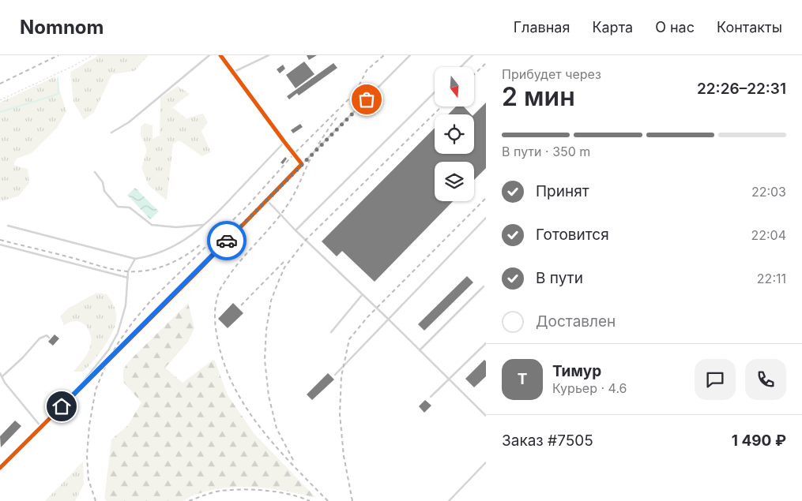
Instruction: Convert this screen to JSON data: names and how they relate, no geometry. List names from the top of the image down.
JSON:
{
  "north": "bottom",
  "page": {
    "header": "Nomnom",
    "nav": [
      "Главная",
      "Карта",
      "О нас",
      "Контакты"
    ],
    "heading": ["2 мин", "Прибудет через", "22:26–22:31"],
    "panel": [
      "Тимур",
      "Курьер · 4.6",
      "Заказ #7505",
      "1 490 ₽"
    ],
    "bar": "В пути · 350 m",
    "list": [
      ["Принят", "22:03"],
      ["Готовится", "22:04"],
      ["В пути", "22:11"],
      "Доставлен"
    ],
    "round": "Т"
  }
}
